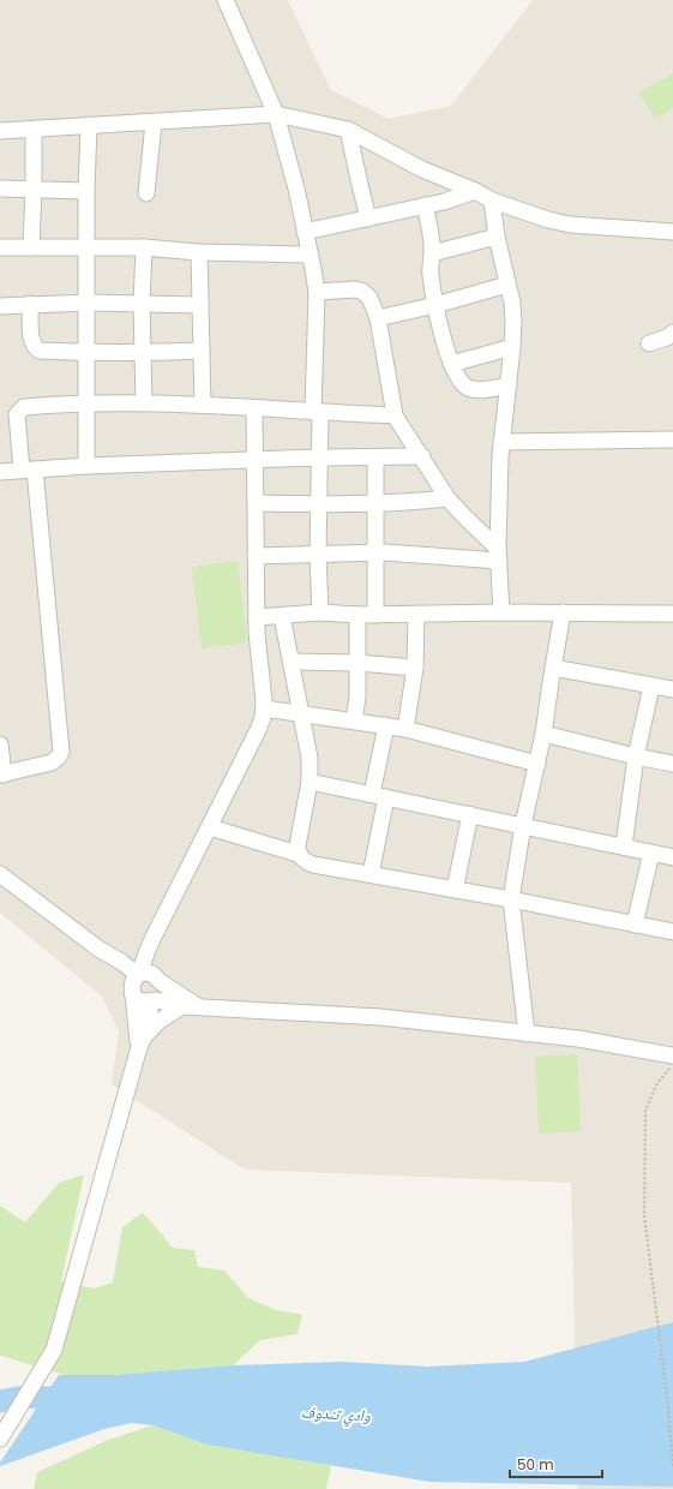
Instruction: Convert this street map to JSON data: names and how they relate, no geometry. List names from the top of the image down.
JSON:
{
  "water": ["وادي تندوف"],
  "scale_bar": "50 m"
}
